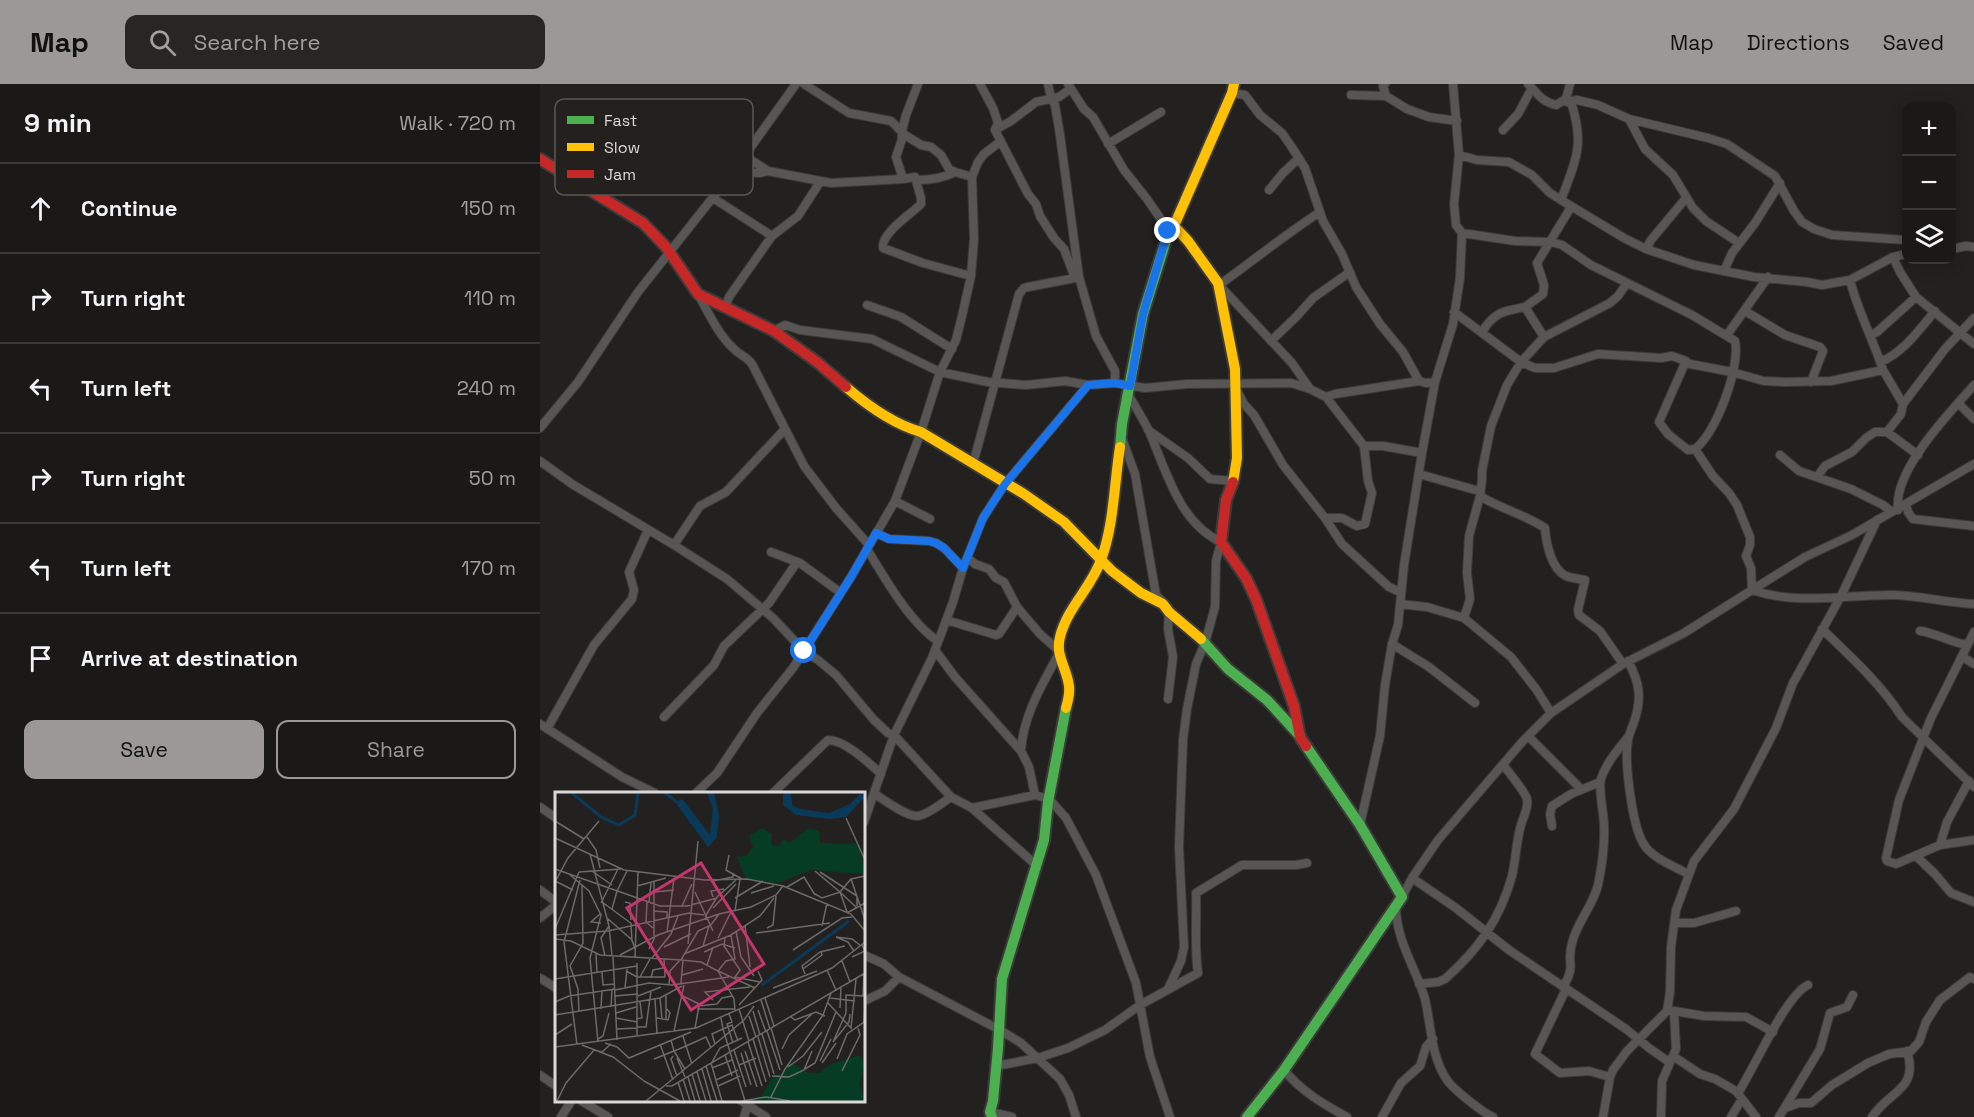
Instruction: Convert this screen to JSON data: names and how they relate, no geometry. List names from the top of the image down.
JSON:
{
  "legend": ["Fast", "Slow", "Jam"],
  "page": {
    "header": "Map",
    "search": "Search here",
    "nav": ["Map", "Directions", "Saved"],
    "heading": ["9 min", "Walk · 720 m"],
    "map_buttons": ["+", "−"],
    "list": [
      ["Continue", "150 m"],
      ["Turn right", "110 m"],
      ["Turn left", "240 m"],
      ["Turn right", "50 m"],
      ["Turn left", "170 m"],
      "Arrive at destination"
    ],
    "buttons": ["Save", "Share"]
  }
}
